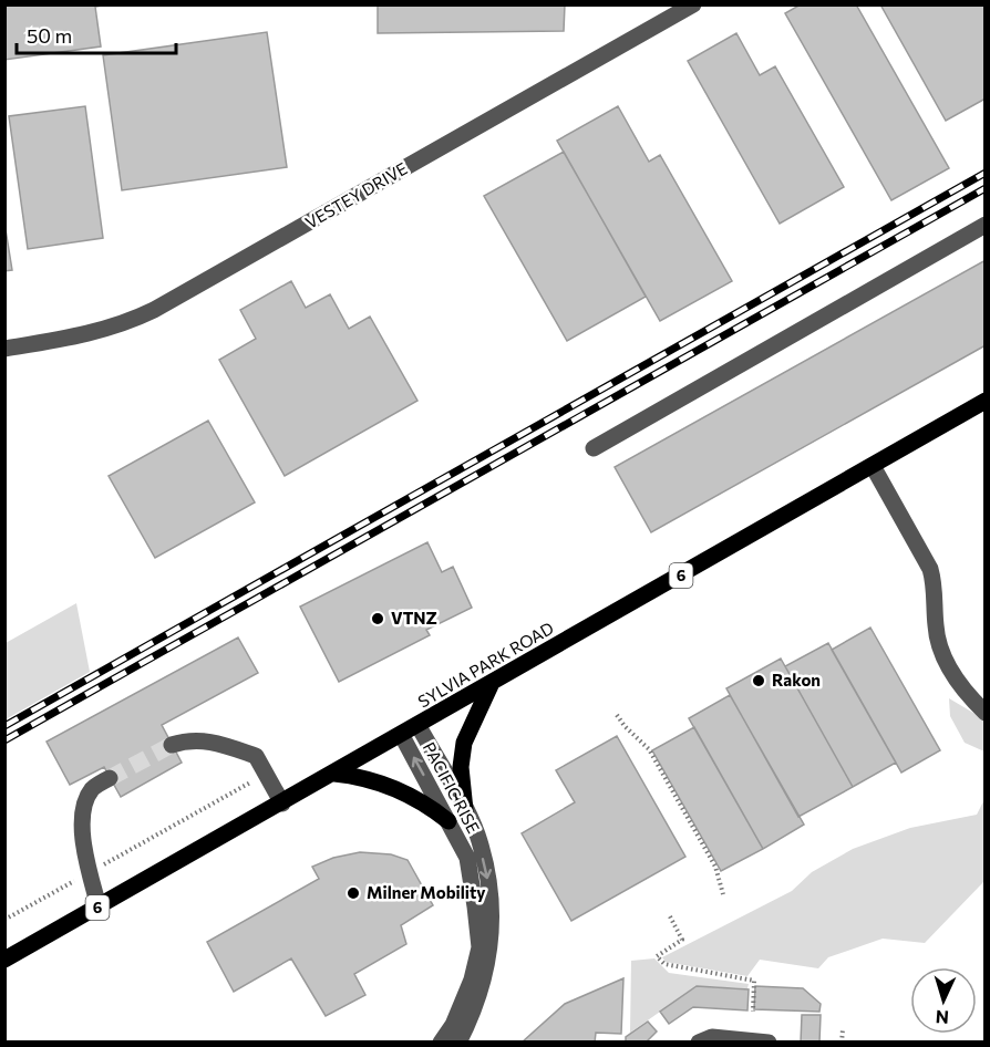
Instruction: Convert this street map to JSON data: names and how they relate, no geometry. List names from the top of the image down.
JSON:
{
  "streets": {
    "main road": ["6", "SYLVIA PARK ROAD"],
    "street": ["VESTEY DRIVE", "PACIFIC RISE"]
  },
  "crossings": [
    ["SYLVIA PARK ROAD", "PACIFIC RISE"]
  ],
  "places": ["VTNZ", "Rakon", "Milner Mobility"],
  "scale_bar": "50 m",
  "north": "bottom"
}
